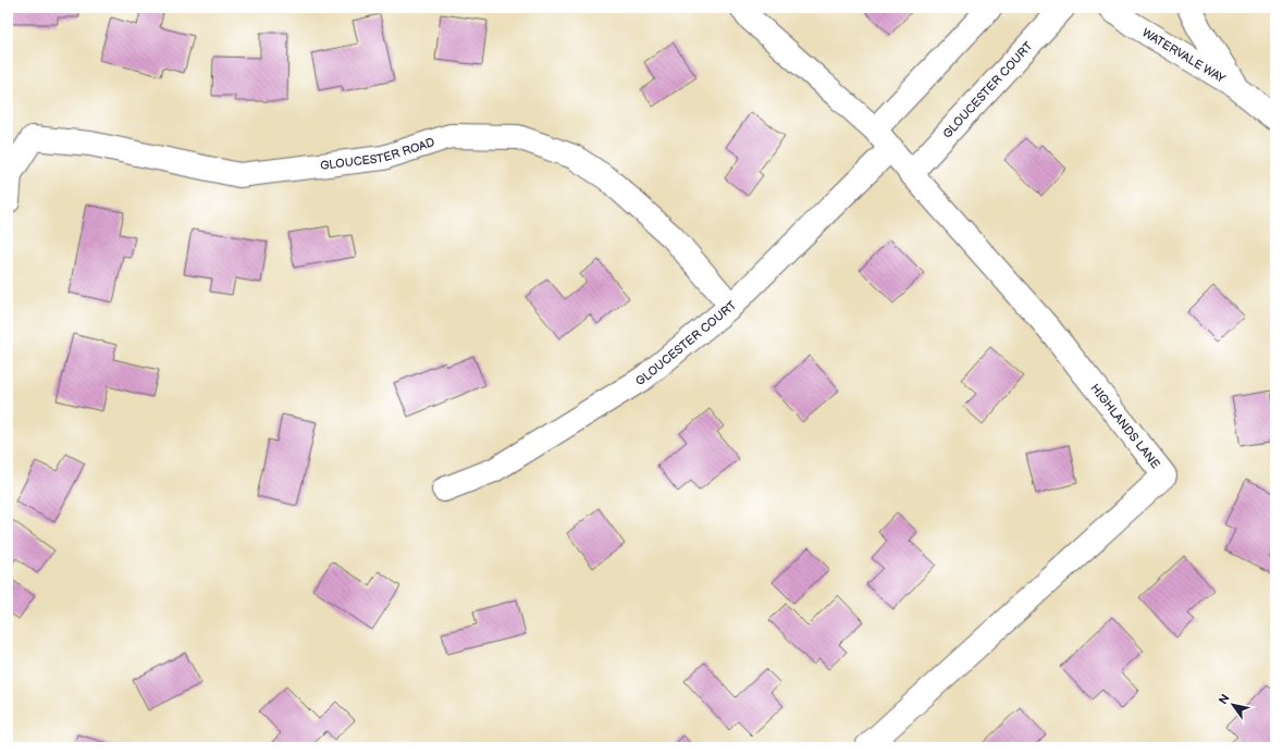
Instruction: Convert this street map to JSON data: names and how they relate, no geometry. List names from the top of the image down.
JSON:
{
  "streets": {
    "street": [
      "WATERVALE WAY",
      "GLOUCESTER COURT",
      "GLOUCESTER ROAD",
      "HIGHLANDS LANE"
    ]
  },
  "crossings": [
    ["GLOUCESTER COURT", "GLOUCESTER ROAD"],
    ["GLOUCESTER COURT", "HIGHLANDS LANE"]
  ],
  "north": "top left"
}
